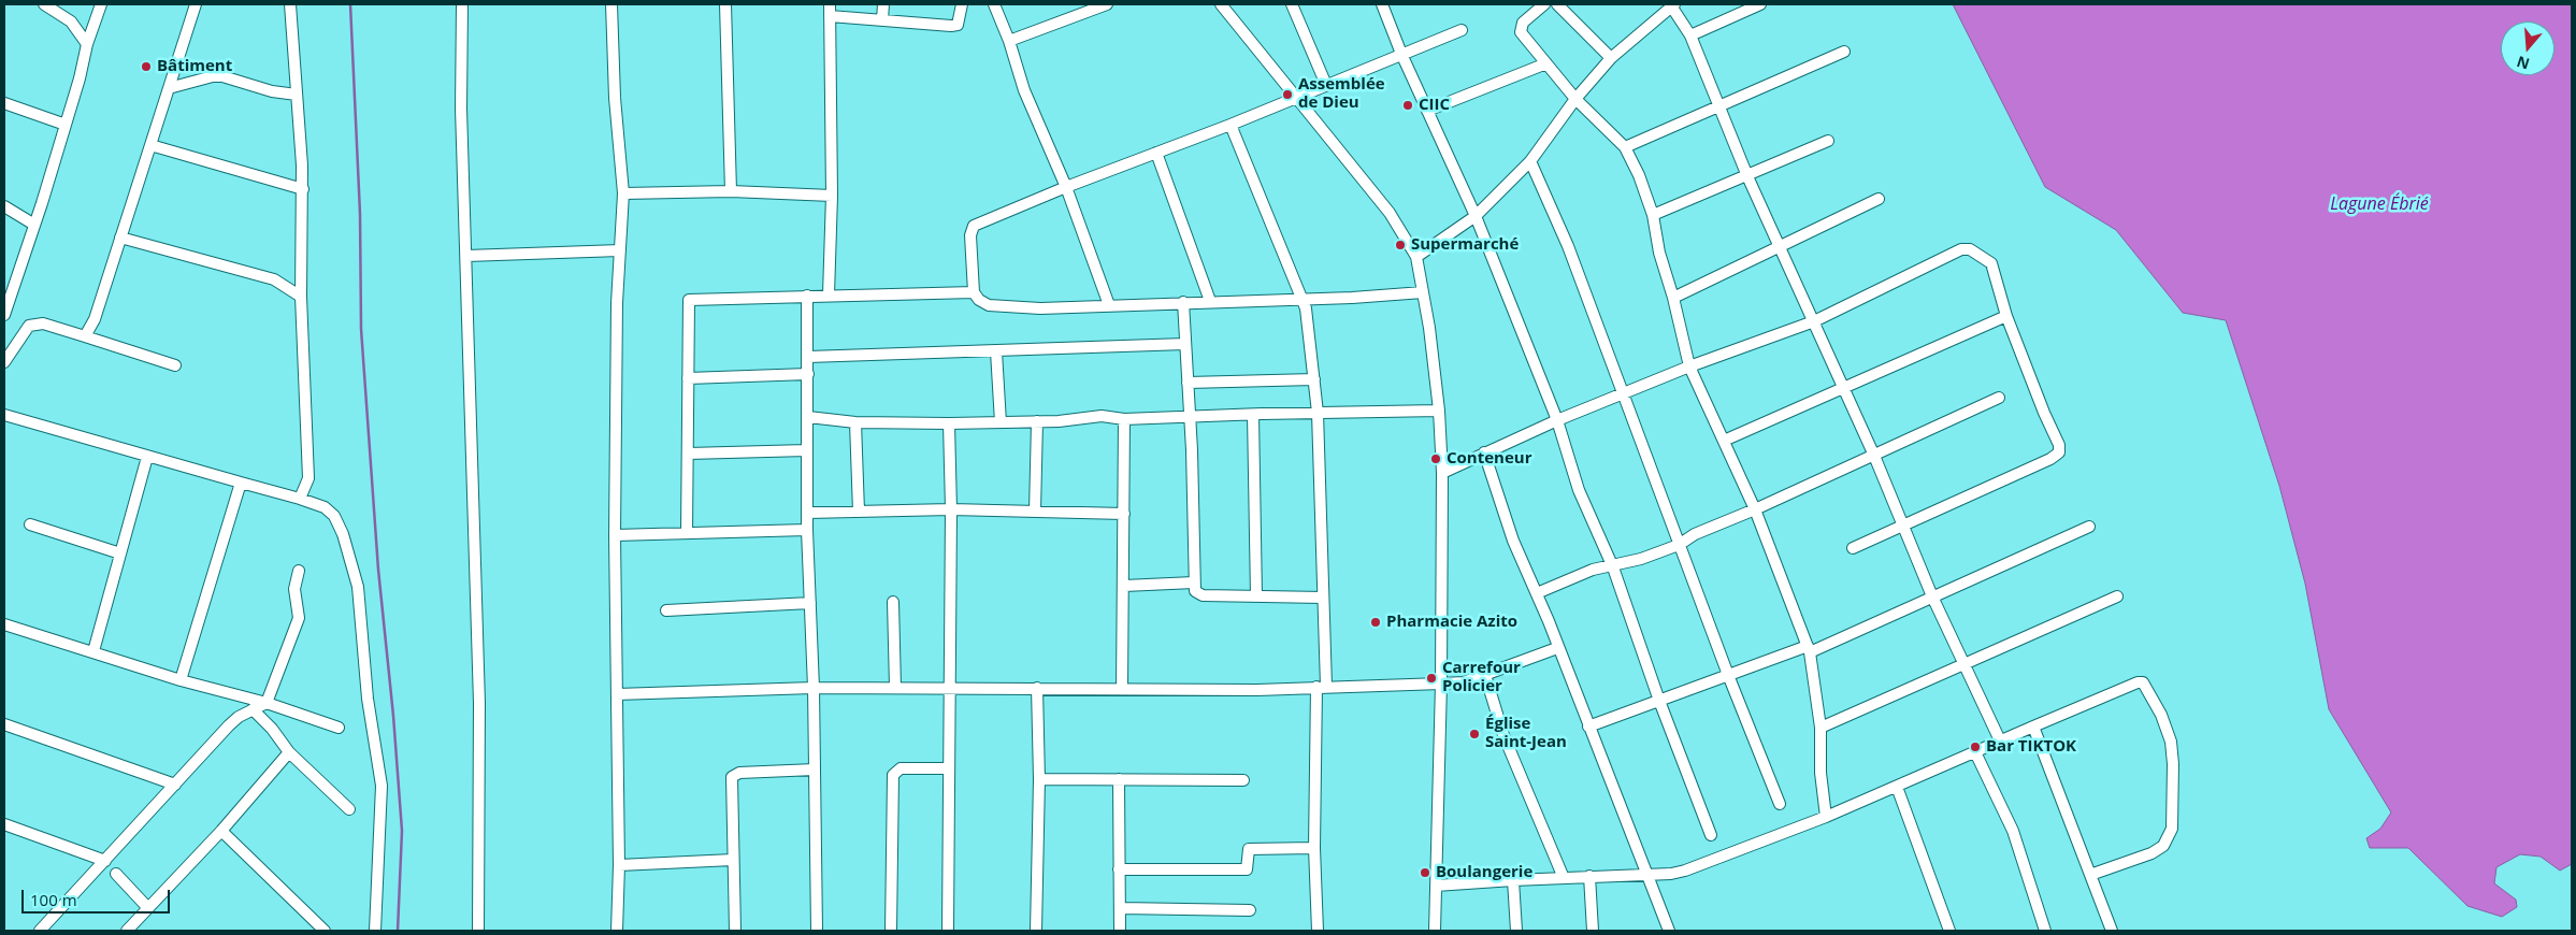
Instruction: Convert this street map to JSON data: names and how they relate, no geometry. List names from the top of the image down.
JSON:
{
  "water": ["Lagune Ébrié"],
  "places": [
    "Bâtiment",
    "Assemblée de Dieu",
    "CIIC",
    "Supermarché",
    "Conteneur",
    "Pharmacie Azito",
    "Carrefour Policier",
    "Église Saint-Jean",
    "Bar TIKTOK",
    "Boulangerie"
  ],
  "scale_bar": "100 m",
  "north": "bottom"
}
